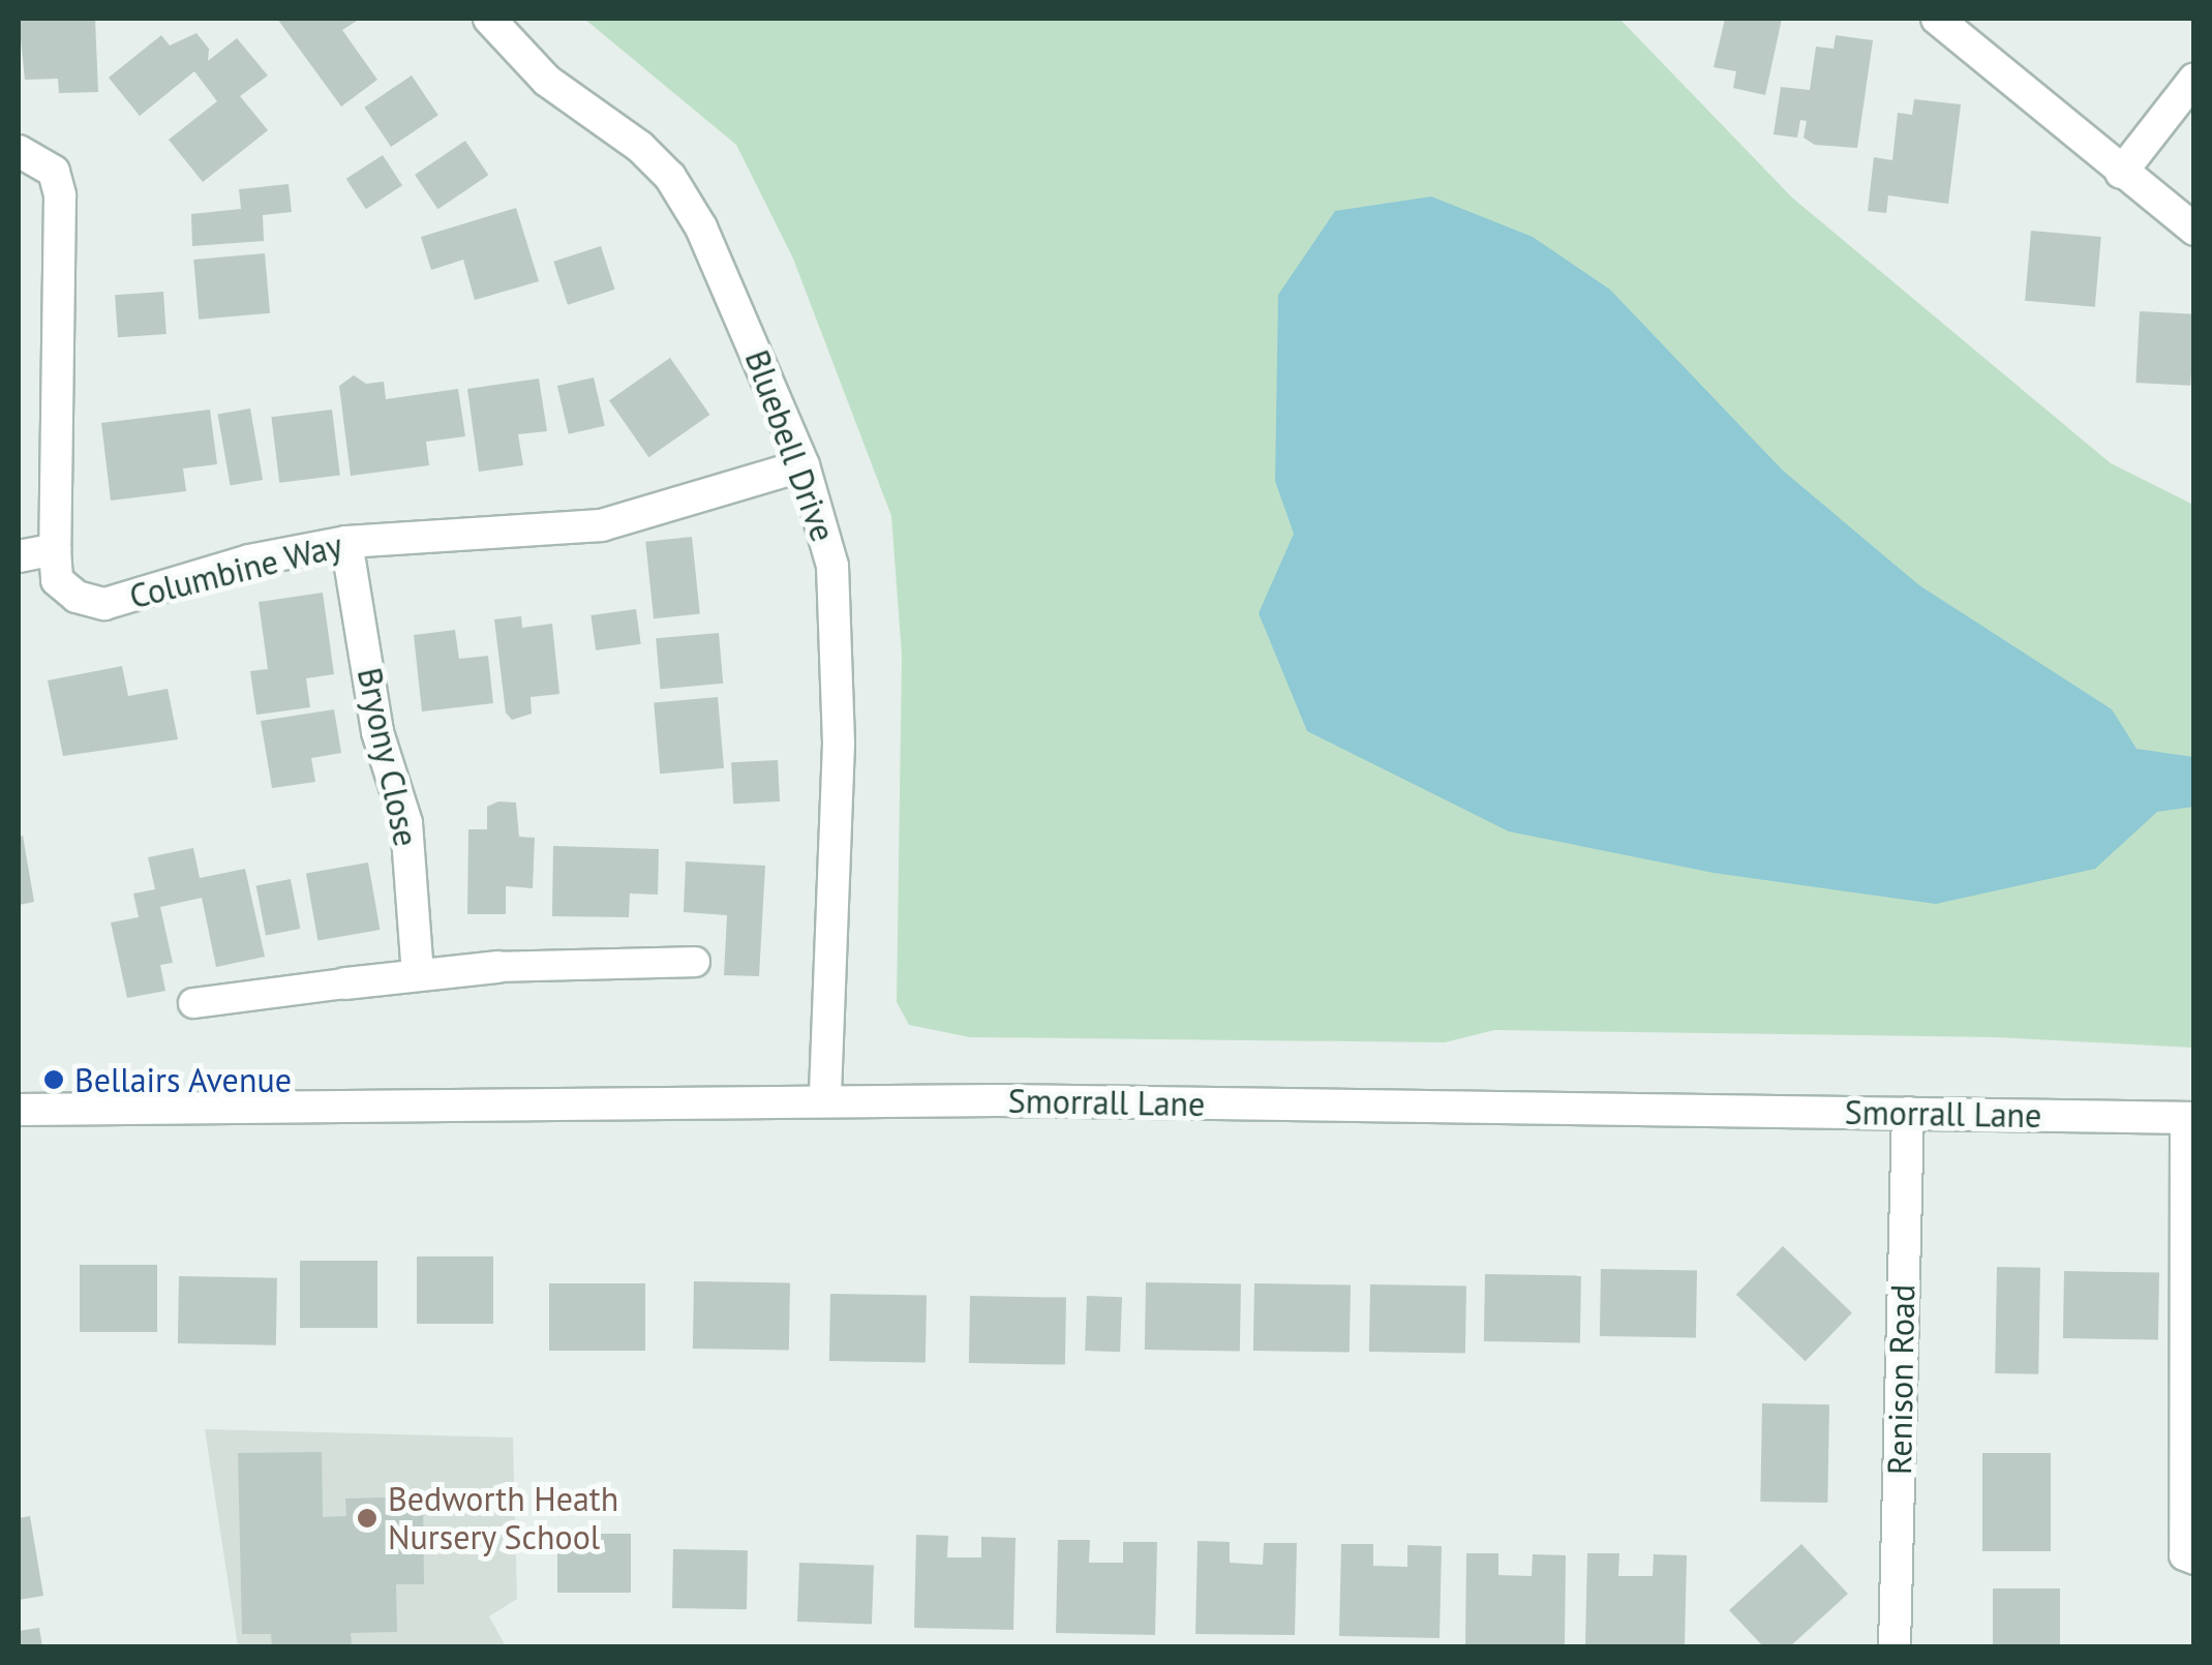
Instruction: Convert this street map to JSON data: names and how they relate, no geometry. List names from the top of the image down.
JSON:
{
  "streets": {
    "street": [
      "Bluebell Drive",
      "Columbine Way",
      "Bryony Close",
      "Smorrall Lane",
      "Renison Road"
    ]
  },
  "crossings": [
    ["Bluebell Drive", "Columbine Way"],
    ["Bluebell Drive", "Smorrall Lane"],
    ["Columbine Way", "Bryony Close"],
    ["Smorrall Lane", "Renison Road"]
  ],
  "places": ["Bellairs Avenue", "Bedworth Heath Nursery School"]
}
